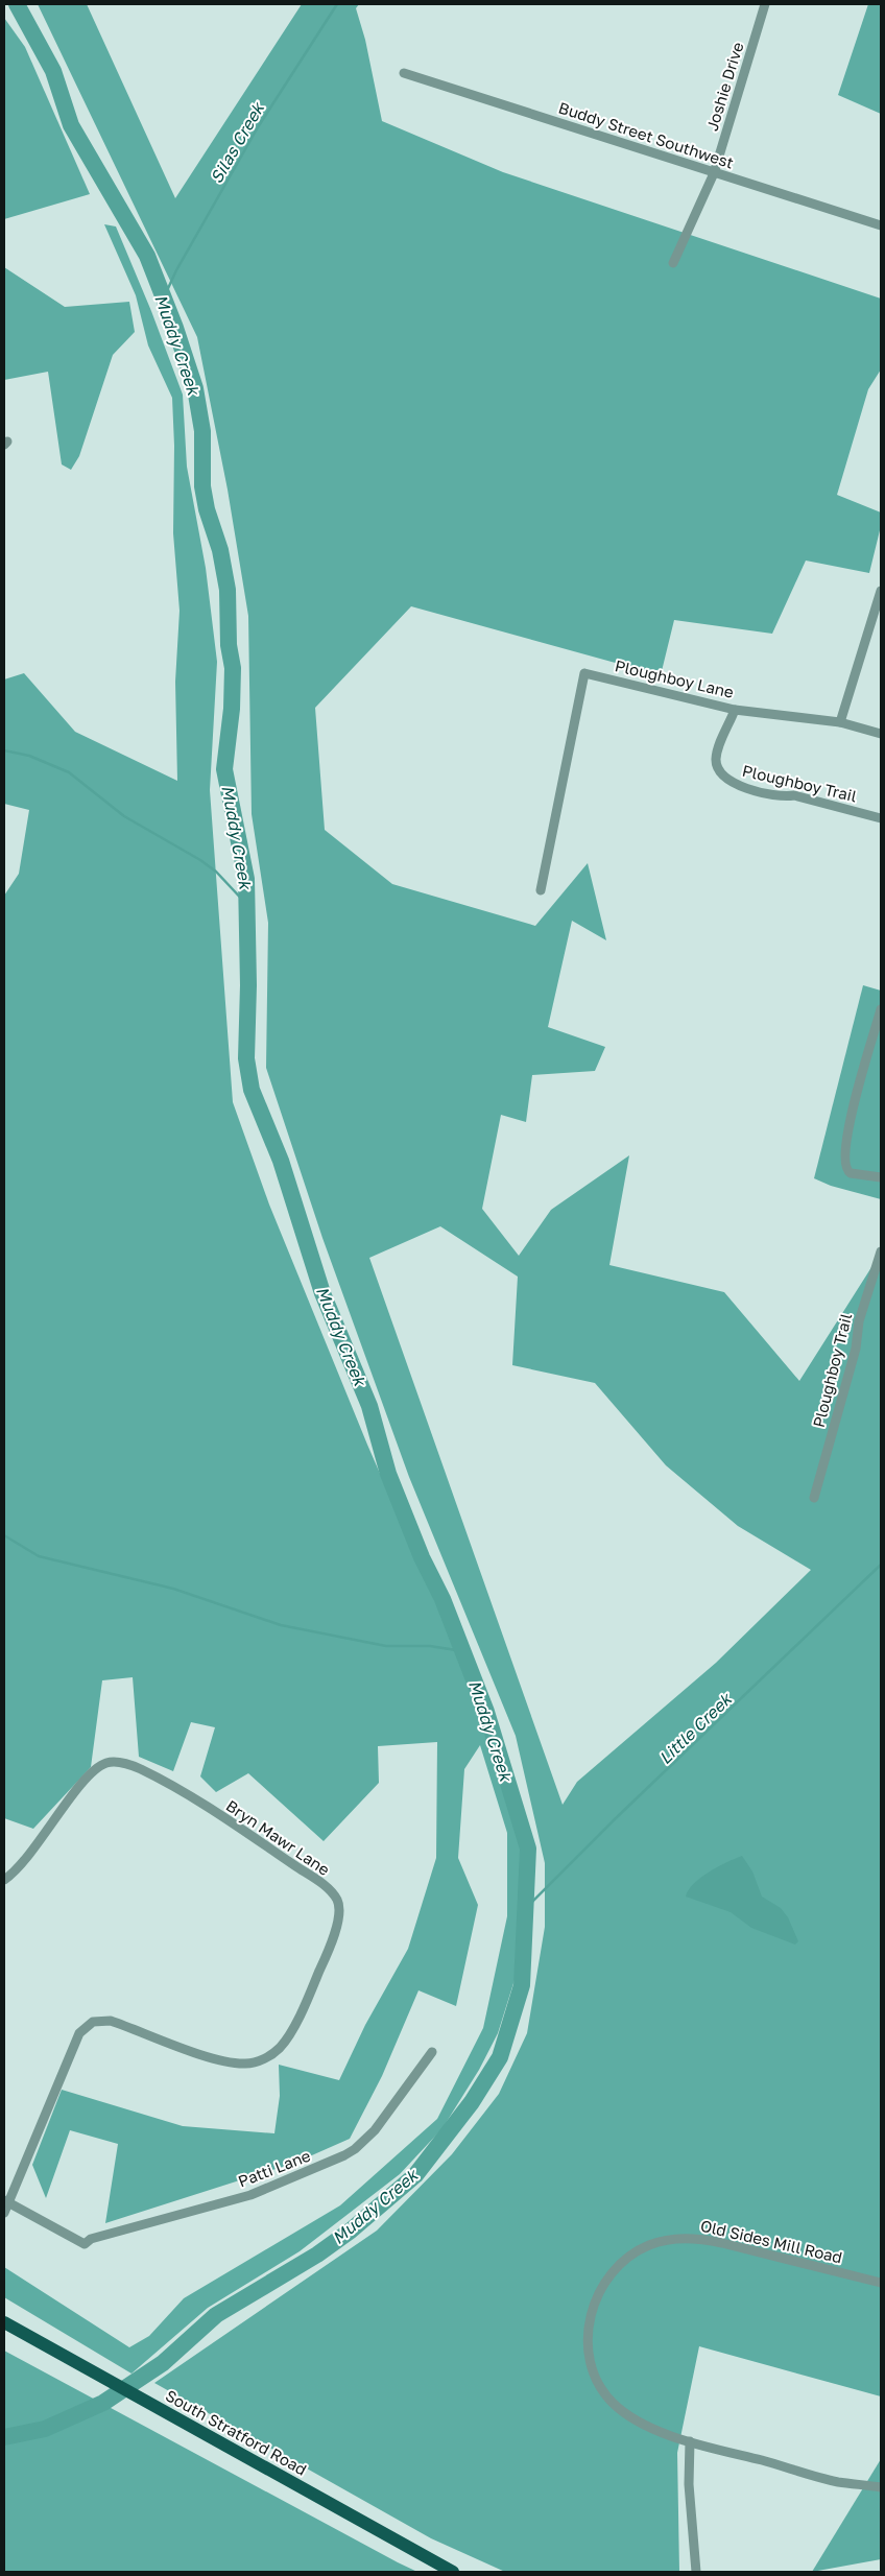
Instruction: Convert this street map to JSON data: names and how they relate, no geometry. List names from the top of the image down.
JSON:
{
  "streets": {
    "main road": ["South Stratford Road"],
    "street": [
      "Joshie Drive",
      "Buddy Street Southwest",
      "Ploughboy Lane",
      "Ploughboy Trail",
      "Bryn Mawr Lane",
      "Patti Lane",
      "Old Sides Mill Road"
    ]
  },
  "crossings": [
    ["Joshie Drive", "Buddy Street Southwest"],
    ["Ploughboy Lane", "Ploughboy Trail"],
    ["Bryn Mawr Lane", "Patti Lane"]
  ],
  "water": ["Silas Creek", "Muddy Creek", "Little Creek"]
}
